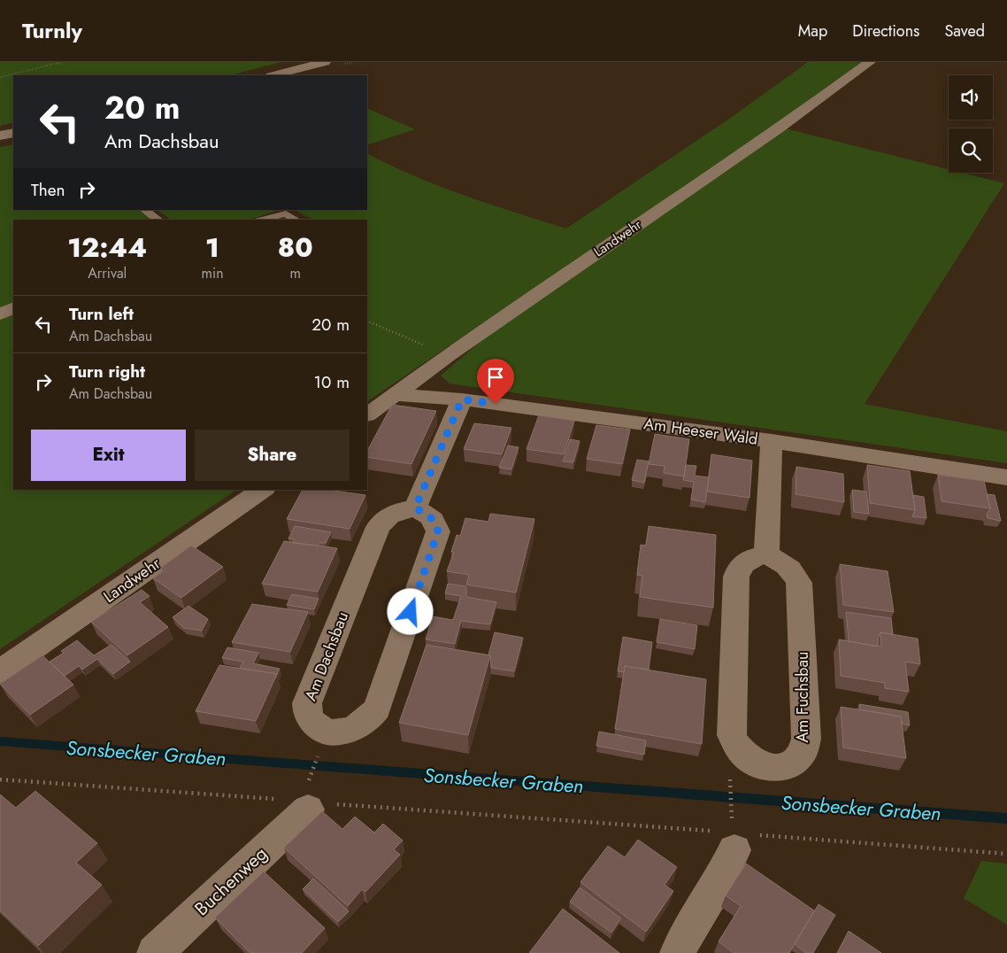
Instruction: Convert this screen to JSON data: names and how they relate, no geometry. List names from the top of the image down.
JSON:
{
  "streets": {
    "street": [
      "Landwehr",
      "Am Heeser Wald",
      "Am Dachsbau",
      "Am Fuchsbau",
      "Buchenweg"
    ]
  },
  "crossings": [
    ["Landwehr", "Am Heeser Wald"]
  ],
  "water": ["Sonsbecker Graben"],
  "page": {
    "header": "Turnly",
    "nav": ["Map", "Directions", "Saved"],
    "turn": ["20 m", "Am Dachsbau"],
    "then": "Then",
    "eta": [
      "12:44",
      "Arrival",
      "1",
      "min",
      "80",
      "m"
    ],
    "list": [
      {
        "name": "Turn left",
        "note": "Am Dachsbau",
        "value": "20 m"
      },
      {
        "name": "Turn right",
        "note": "Am Dachsbau",
        "value": "10 m"
      }
    ],
    "buttons": ["Exit", "Share"]
  }
}
